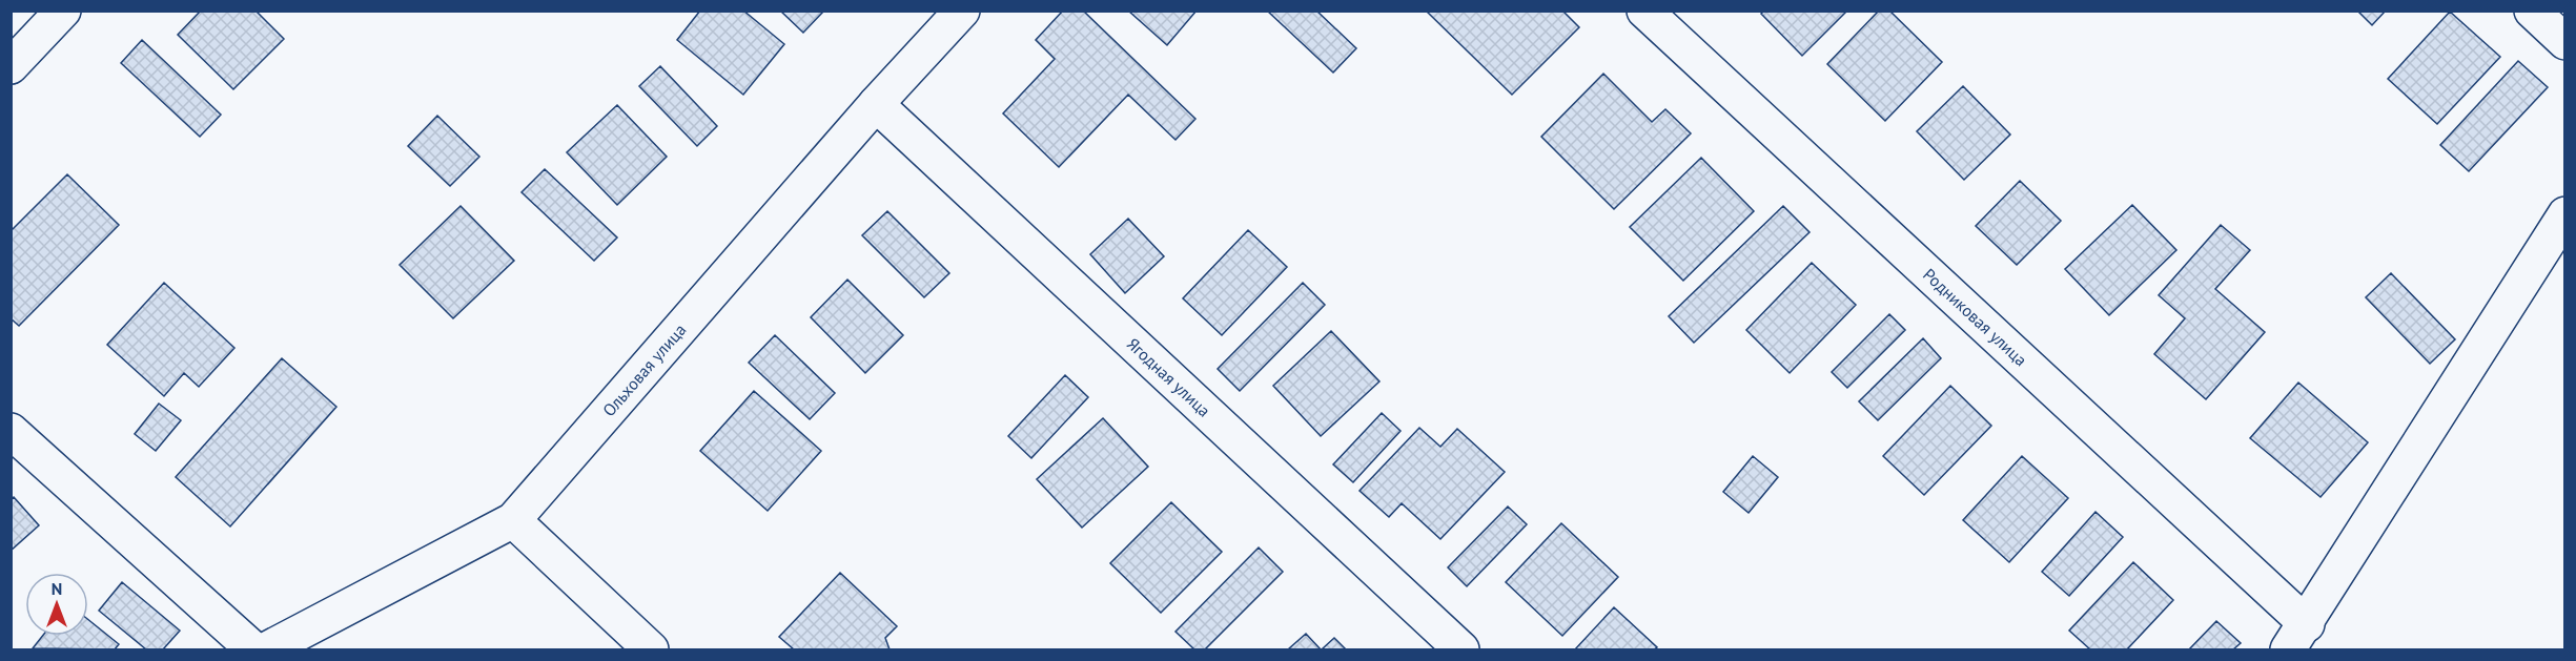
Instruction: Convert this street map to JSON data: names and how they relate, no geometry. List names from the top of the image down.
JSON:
{
  "streets": {
    "street": ["Родниковая улица", "Ольховая улица", "Ягодная улица"]
  },
  "crossings": [
    ["Ольховая улица", "Ягодная улица"]
  ],
  "north": "top"
}
